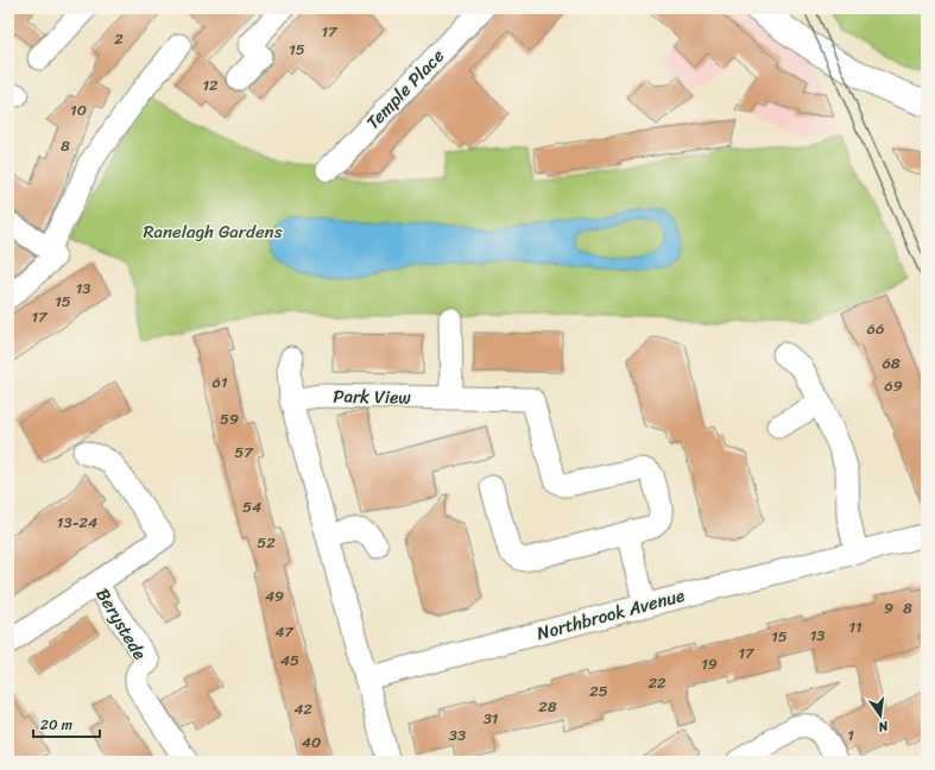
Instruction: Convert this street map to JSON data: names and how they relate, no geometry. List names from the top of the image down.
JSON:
{
  "streets": {
    "street": [
      "Temple Place",
      "Park View",
      "Northbrook Avenue",
      "Berystede"
    ]
  },
  "parks": ["Ranelagh Gardens"],
  "house_numbers": [
    "17",
    "2",
    "15",
    "12",
    "10",
    "8",
    "13",
    "15",
    "17",
    "66",
    "68",
    "61",
    "69",
    "59",
    "57",
    "54",
    "13-24",
    "52",
    "49",
    "9",
    "8",
    "11",
    "47",
    "13",
    "15",
    "17",
    "45",
    "19",
    "22",
    "25",
    "28",
    "42",
    "31",
    "33",
    "1",
    "40"
  ],
  "scale_bar": "20 m",
  "north": "bottom"
}
